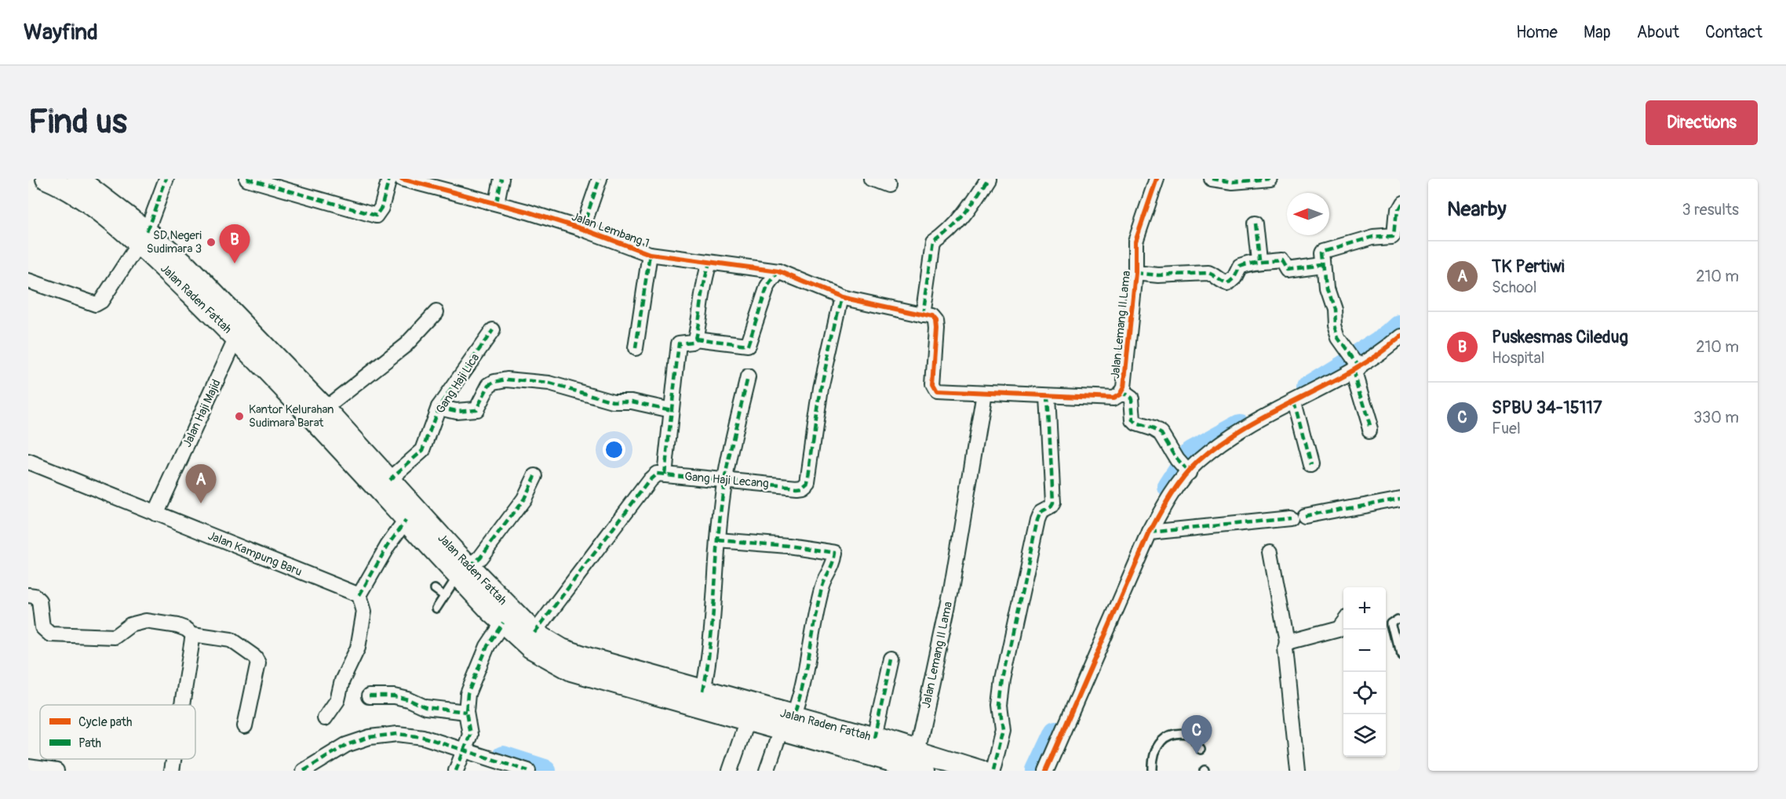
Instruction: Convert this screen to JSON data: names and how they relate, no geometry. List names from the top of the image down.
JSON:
{
  "streets": {
    "main road": ["Jalan Raden Fattah"],
    "street": [
      "Jalan Lembang 1",
      "Jalan Lemang II Lama",
      "Gang Haji Lica",
      "Jalan Haji Majid",
      "Gang Haji Lecang",
      "Jalan Kampung Baru"
    ]
  },
  "crossings": [
    ["Jalan Lembang 1", "Gang Haji Lecang"],
    ["Jalan Raden Fattah", "Jalan Lemang II Lama"],
    ["Jalan Raden Fattah", "Gang Haji Lica"],
    ["Jalan Raden Fattah", "Jalan Haji Majid"],
    ["Jalan Haji Majid", "Jalan Kampung Baru"]
  ],
  "places": ["SD Negeri Sudimara 3", "Kantor Kelurahan Sudimara Barat"],
  "legend": ["Cycle path", "Path"],
  "north": "left",
  "page": {
    "header": "Wayfind",
    "nav": [
      "Home",
      "Map",
      "About",
      "Contact"
    ],
    "buttons": "Directions",
    "title": "Find us",
    "heading": ["Nearby", "3 results"],
    "pins": ["B", "A", "C"],
    "list": [
      {
        "mark": "A",
        "name": "TK Pertiwi",
        "note": "School",
        "value": "210 m"
      },
      {
        "mark": "B",
        "name": "Puskesmas Ciledug",
        "note": "Hospital",
        "value": "210 m"
      },
      {
        "mark": "C",
        "name": "SPBU 34-15117",
        "note": "Fuel",
        "value": "330 m"
      }
    ],
    "map_buttons": ["+", "−"]
  }
}
